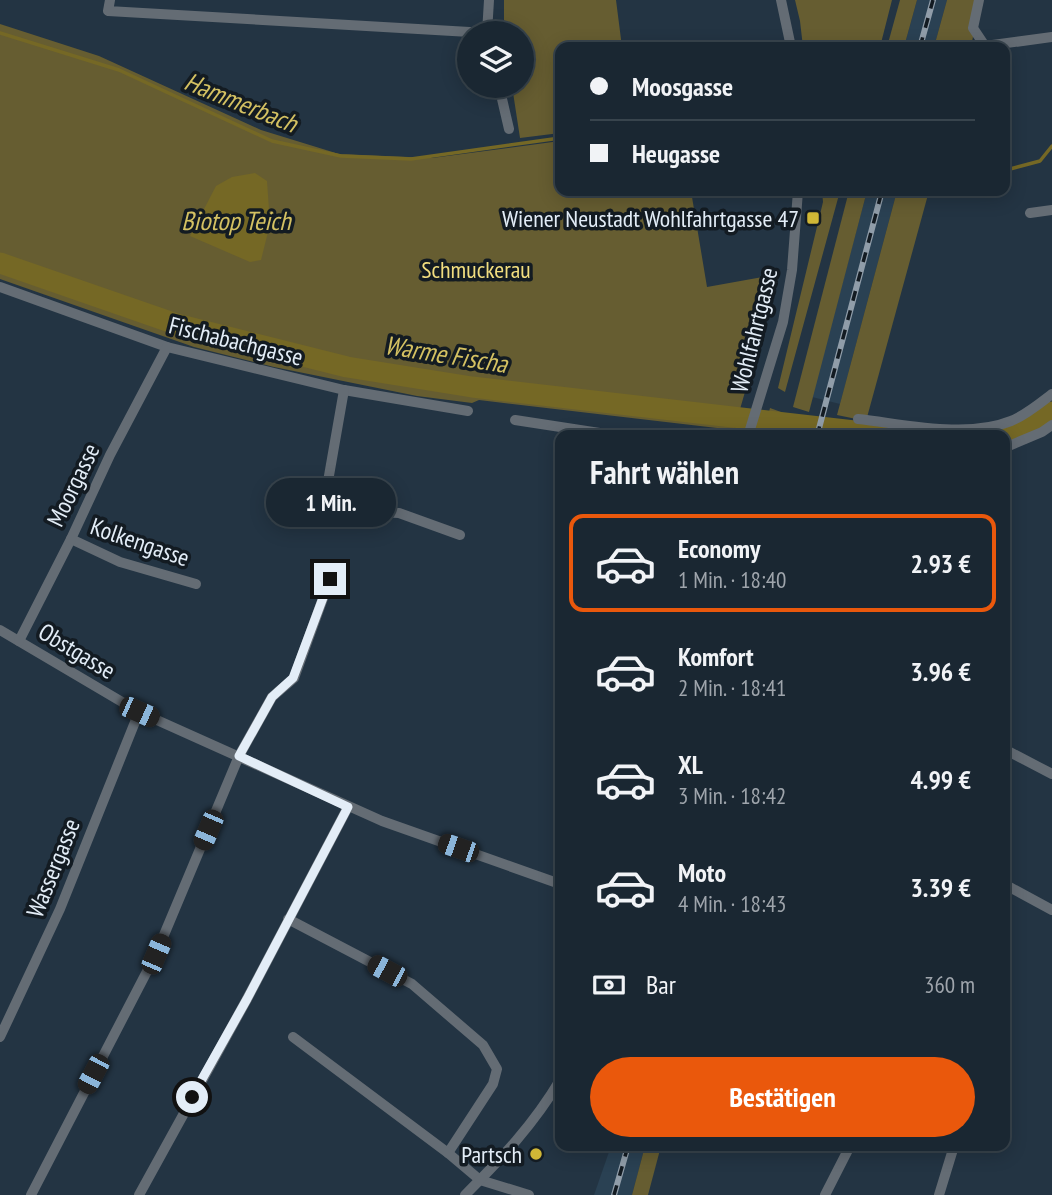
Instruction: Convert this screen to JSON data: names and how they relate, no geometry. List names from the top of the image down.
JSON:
{
  "streets": {
    "street": [
      "Wohlfahrtgasse",
      "Fischabachgasse",
      "Moorgasse",
      "Kolkengasse",
      "Obstgasse",
      "Wassergasse"
    ]
  },
  "crossings": [
    ["Fischabachgasse", "Moorgasse"],
    ["Moorgasse", "Kolkengasse"],
    ["Moorgasse", "Obstgasse"],
    ["Obstgasse", "Wassergasse"]
  ],
  "water": ["Hammerbach", "Biotop Teich", "Warme Fischa"],
  "parks": ["Schmuckerau"],
  "places": {
    "transit": ["Wiener Neustadt Wohlfahrtgasse 47"],
    "other": ["Partsch"]
  },
  "page": {
    "banner": ["Moosgasse", "Heugasse"],
    "heading": "Fahrt wählen",
    "bubble": "1 Min.",
    "list": [
      {
        "name": "Economy",
        "note": "1 Min. · 18:40",
        "value": "2.93 €"
      },
      {
        "name": "Komfort",
        "note": "2 Min. · 18:41",
        "value": "3.96 €"
      },
      {
        "name": "XL",
        "note": "3 Min. · 18:42",
        "value": "4.99 €"
      },
      {
        "name": "Moto",
        "note": "4 Min. · 18:43",
        "value": "3.39 €"
      }
    ],
    "pay": ["Bar", "360 m"],
    "buttons": "Bestätigen"
  }
}
